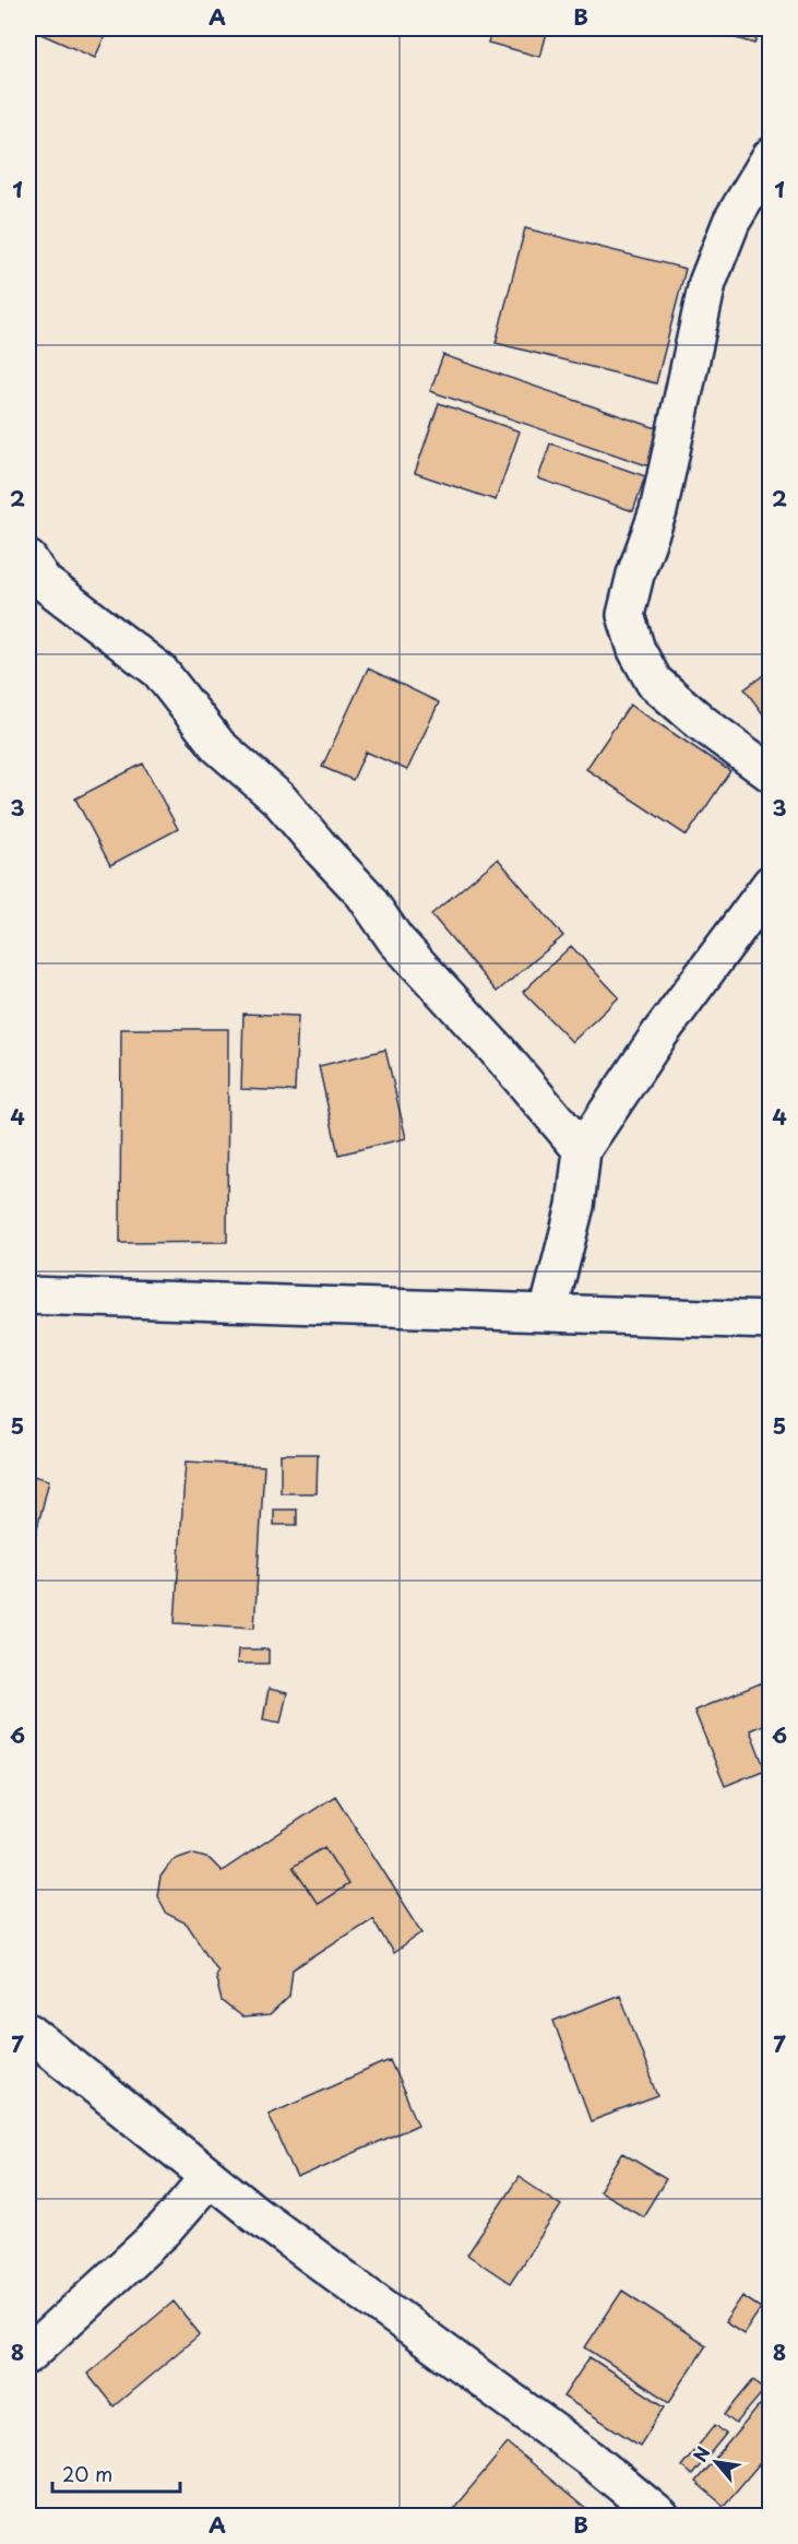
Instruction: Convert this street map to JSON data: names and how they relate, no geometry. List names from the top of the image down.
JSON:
{
  "scale_bar": "20 m",
  "north": "top left",
  "grid": {
    "columns": ["A", "B"],
    "rows": [
      "1",
      "2",
      "3",
      "4",
      "5",
      "6",
      "7",
      "8"
    ]
  }
}
